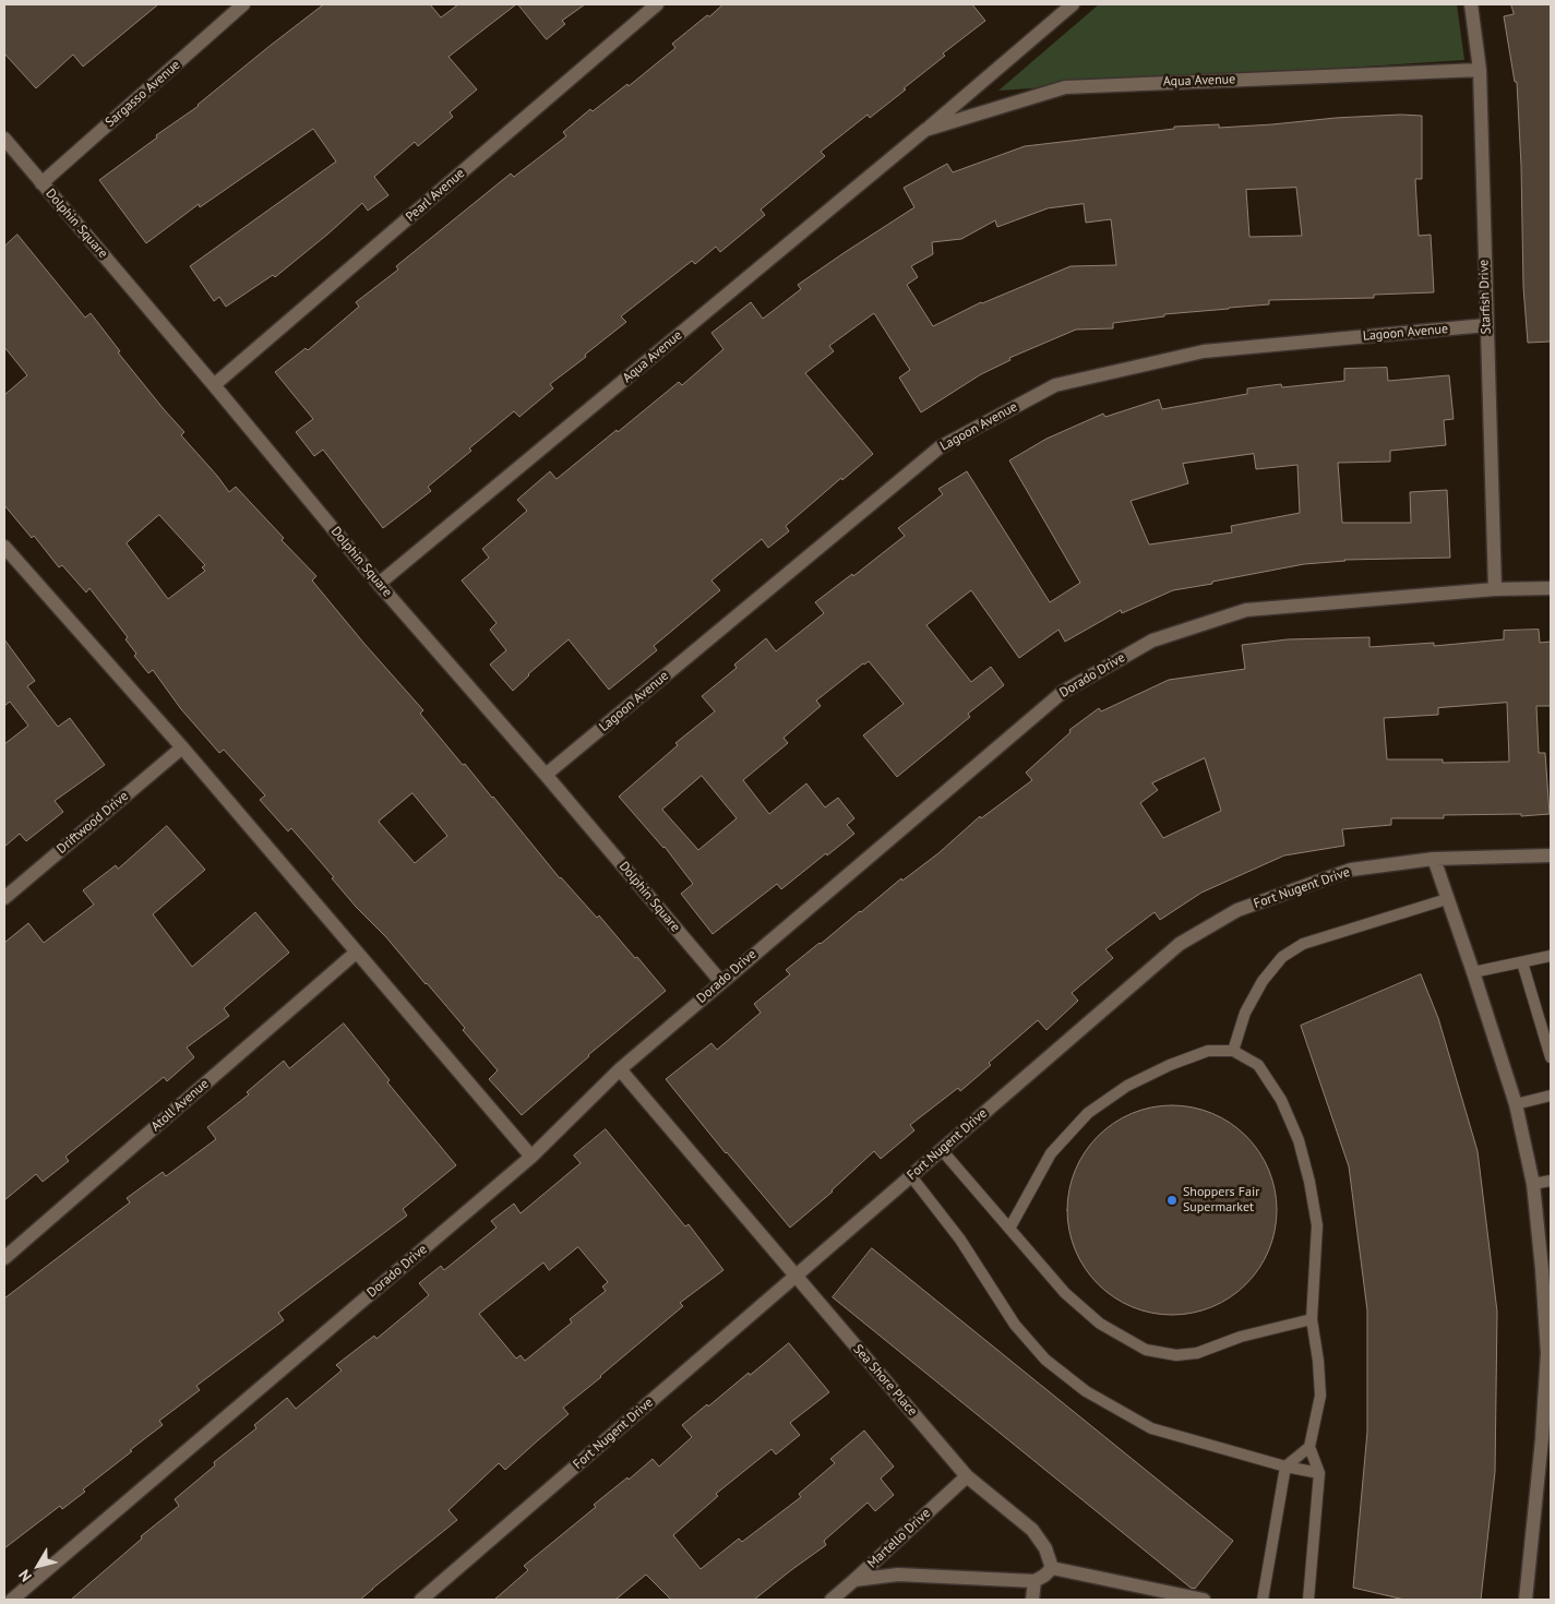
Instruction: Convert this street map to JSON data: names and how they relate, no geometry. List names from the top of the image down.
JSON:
{
  "streets": {
    "street": [
      "Aqua Avenue",
      "Sargasso Avenue",
      "Pearl Avenue",
      "Dolphin Square",
      "Starfish Drive",
      "Lagoon Avenue",
      "Dorado Drive",
      "Driftwood Drive",
      "Fort Nugent Drive",
      "Atoll Avenue",
      "Sea Shore Place",
      "Martello Drive"
    ]
  },
  "crossings": [
    ["Aqua Avenue", "Dolphin Square"],
    ["Aqua Avenue", "Starfish Drive"],
    ["Sargasso Avenue", "Dolphin Square"],
    ["Pearl Avenue", "Dolphin Square"],
    ["Dolphin Square", "Lagoon Avenue"],
    ["Dolphin Square", "Dorado Drive"],
    ["Starfish Drive", "Lagoon Avenue"],
    ["Starfish Drive", "Dorado Drive"],
    ["Dorado Drive", "Sea Shore Place"],
    ["Fort Nugent Drive", "Sea Shore Place"],
    ["Sea Shore Place", "Martello Drive"]
  ],
  "places": ["Shoppers Fair Supermarket"],
  "north": "bottom left"
}
